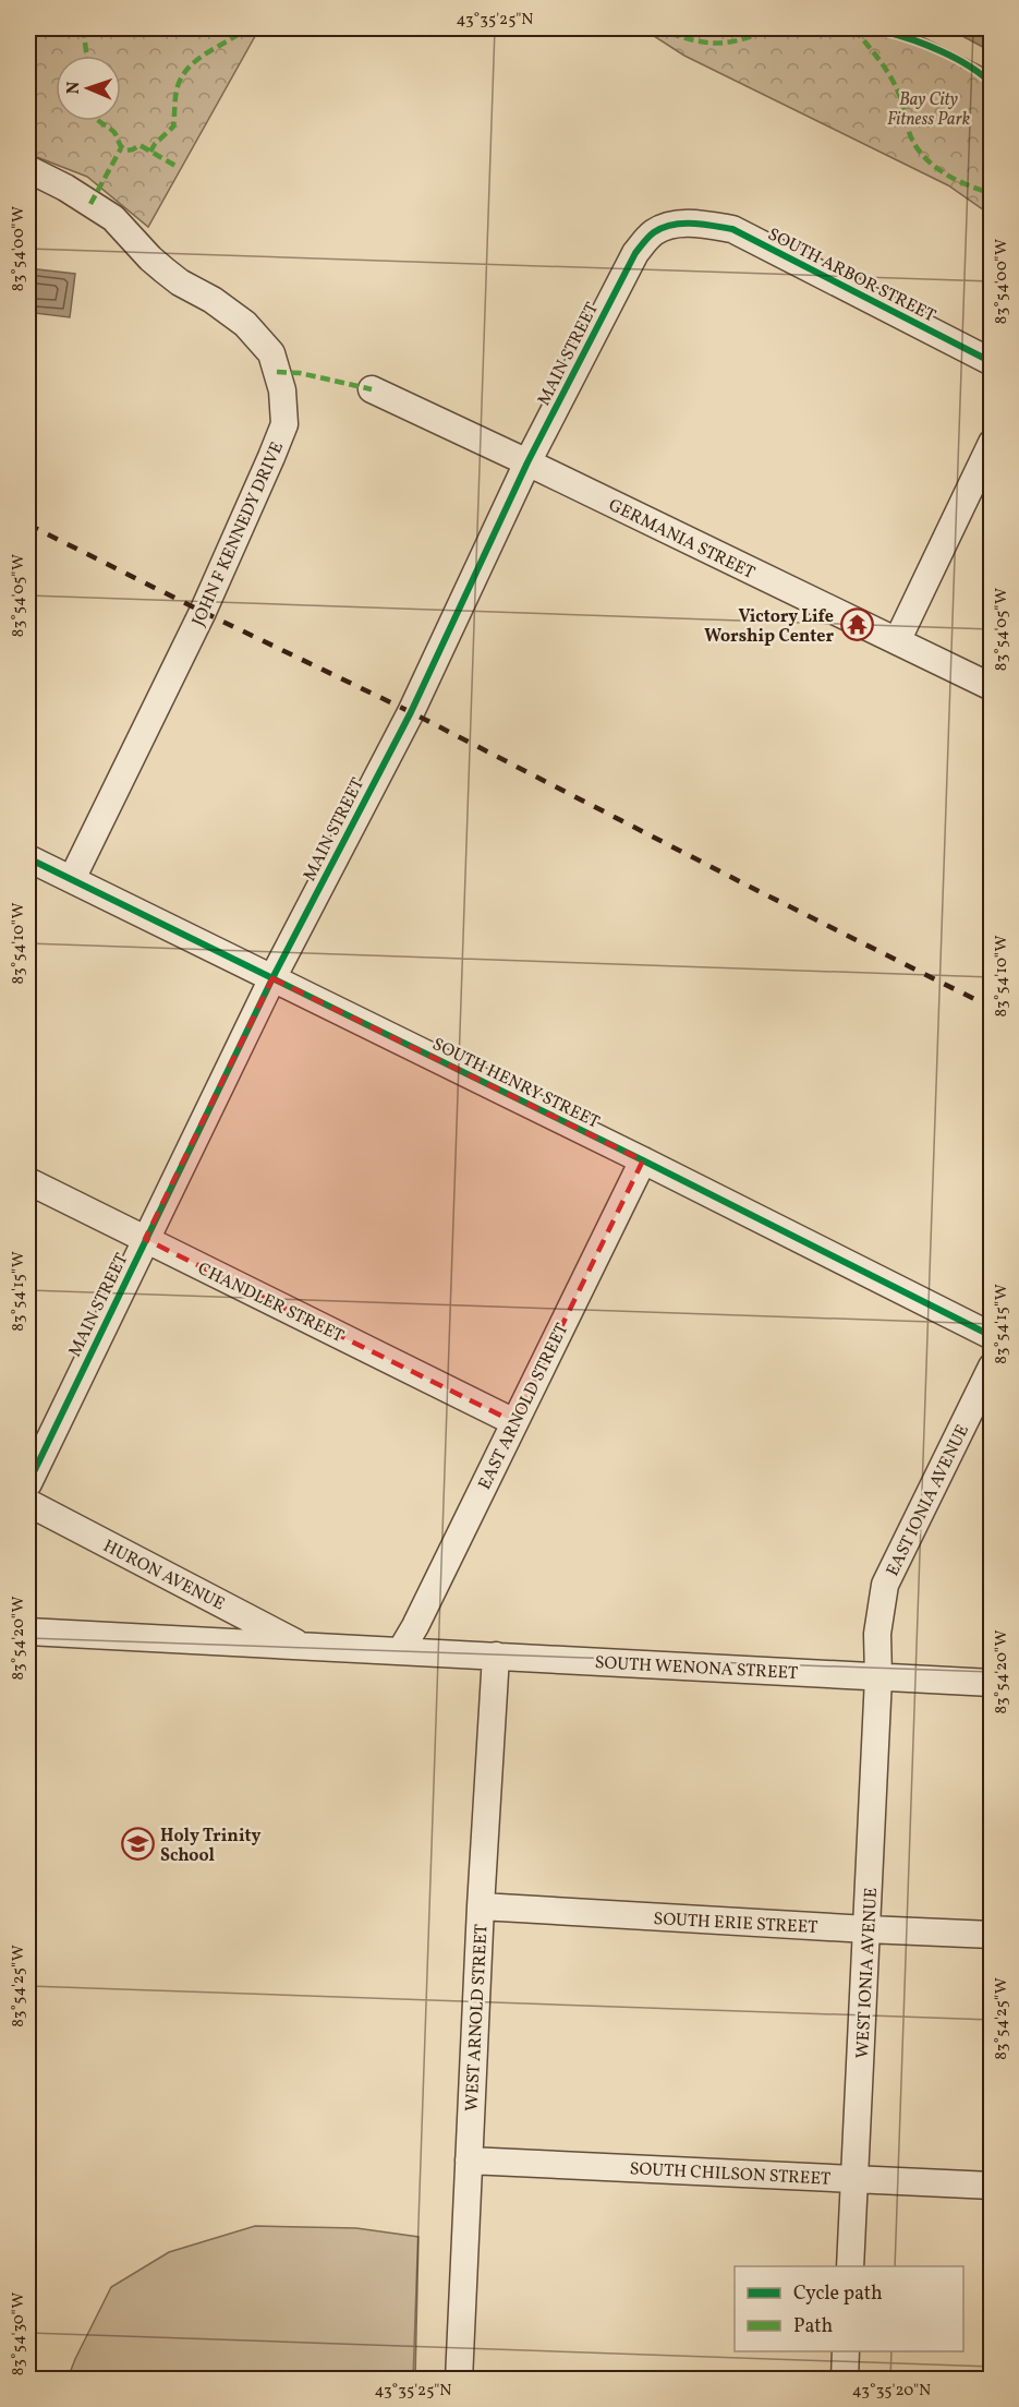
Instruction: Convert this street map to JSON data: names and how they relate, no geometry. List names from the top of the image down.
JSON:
{
  "streets": {
    "street": [
      "SOUTH ARBOR STREET",
      "MAIN STREET",
      "JOHN F KENNEDY DRIVE",
      "GERMANIA STREET",
      "SOUTH HENRY STREET",
      "CHANDLER STREET",
      "EAST ARNOLD STREET",
      "EAST IONIA AVENUE",
      "HURON AVENUE",
      "SOUTH WENONA STREET",
      "SOUTH ERIE STREET",
      "WEST IONIA AVENUE",
      "WEST ARNOLD STREET",
      "SOUTH CHILSON STREET"
    ]
  },
  "crossings": [
    ["SOUTH ARBOR STREET", "MAIN STREET"],
    ["MAIN STREET", "GERMANIA STREET"],
    ["MAIN STREET", "SOUTH HENRY STREET"],
    ["MAIN STREET", "CHANDLER STREET"],
    ["JOHN F KENNEDY DRIVE", "SOUTH HENRY STREET"],
    ["SOUTH HENRY STREET", "EAST ARNOLD STREET"],
    ["CHANDLER STREET", "EAST ARNOLD STREET"],
    ["EAST ARNOLD STREET", "SOUTH WENONA STREET"],
    ["EAST IONIA AVENUE", "SOUTH WENONA STREET"],
    ["EAST IONIA AVENUE", "WEST IONIA AVENUE"],
    ["HURON AVENUE", "SOUTH WENONA STREET"],
    ["SOUTH WENONA STREET", "WEST IONIA AVENUE"],
    ["SOUTH WENONA STREET", "WEST ARNOLD STREET"],
    ["SOUTH ERIE STREET", "WEST IONIA AVENUE"],
    ["SOUTH ERIE STREET", "WEST ARNOLD STREET"],
    ["WEST IONIA AVENUE", "SOUTH CHILSON STREET"],
    ["WEST ARNOLD STREET", "SOUTH CHILSON STREET"]
  ],
  "parks": ["Bay City Fitness Park"],
  "places": {
    "temple": ["Victory Life Worship Center"],
    "school or university": ["Holy Trinity School"]
  },
  "legend": ["Cycle path", "Path"],
  "north": "left",
  "coordinates": [
    "43°35'25\"N",
    "83°54'00\"W",
    "83°54'05\"W",
    "83°54'10\"W",
    "83°54'15\"W",
    "83°54'20\"W",
    "83°54'25\"W",
    "83°54'30\"W",
    "43°35'20\"N"
  ]
}
